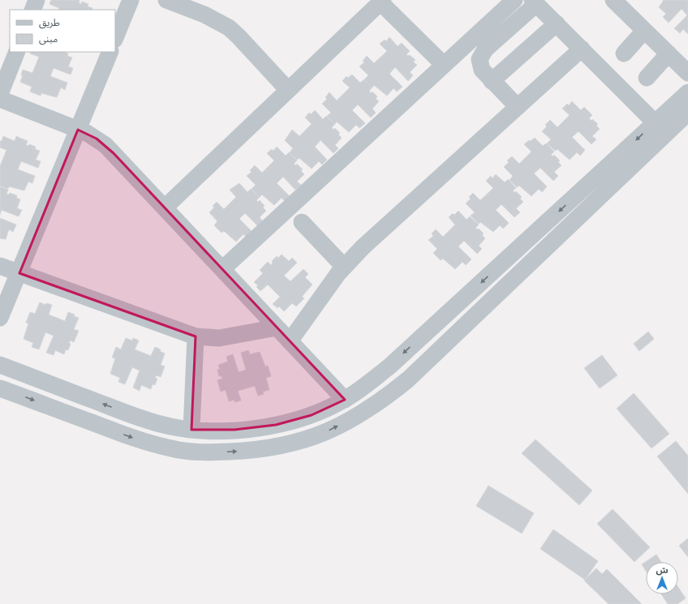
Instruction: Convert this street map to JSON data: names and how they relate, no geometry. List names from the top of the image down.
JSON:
{
  "legend": ["طريق", "مبنى"],
  "north": "top"
}
